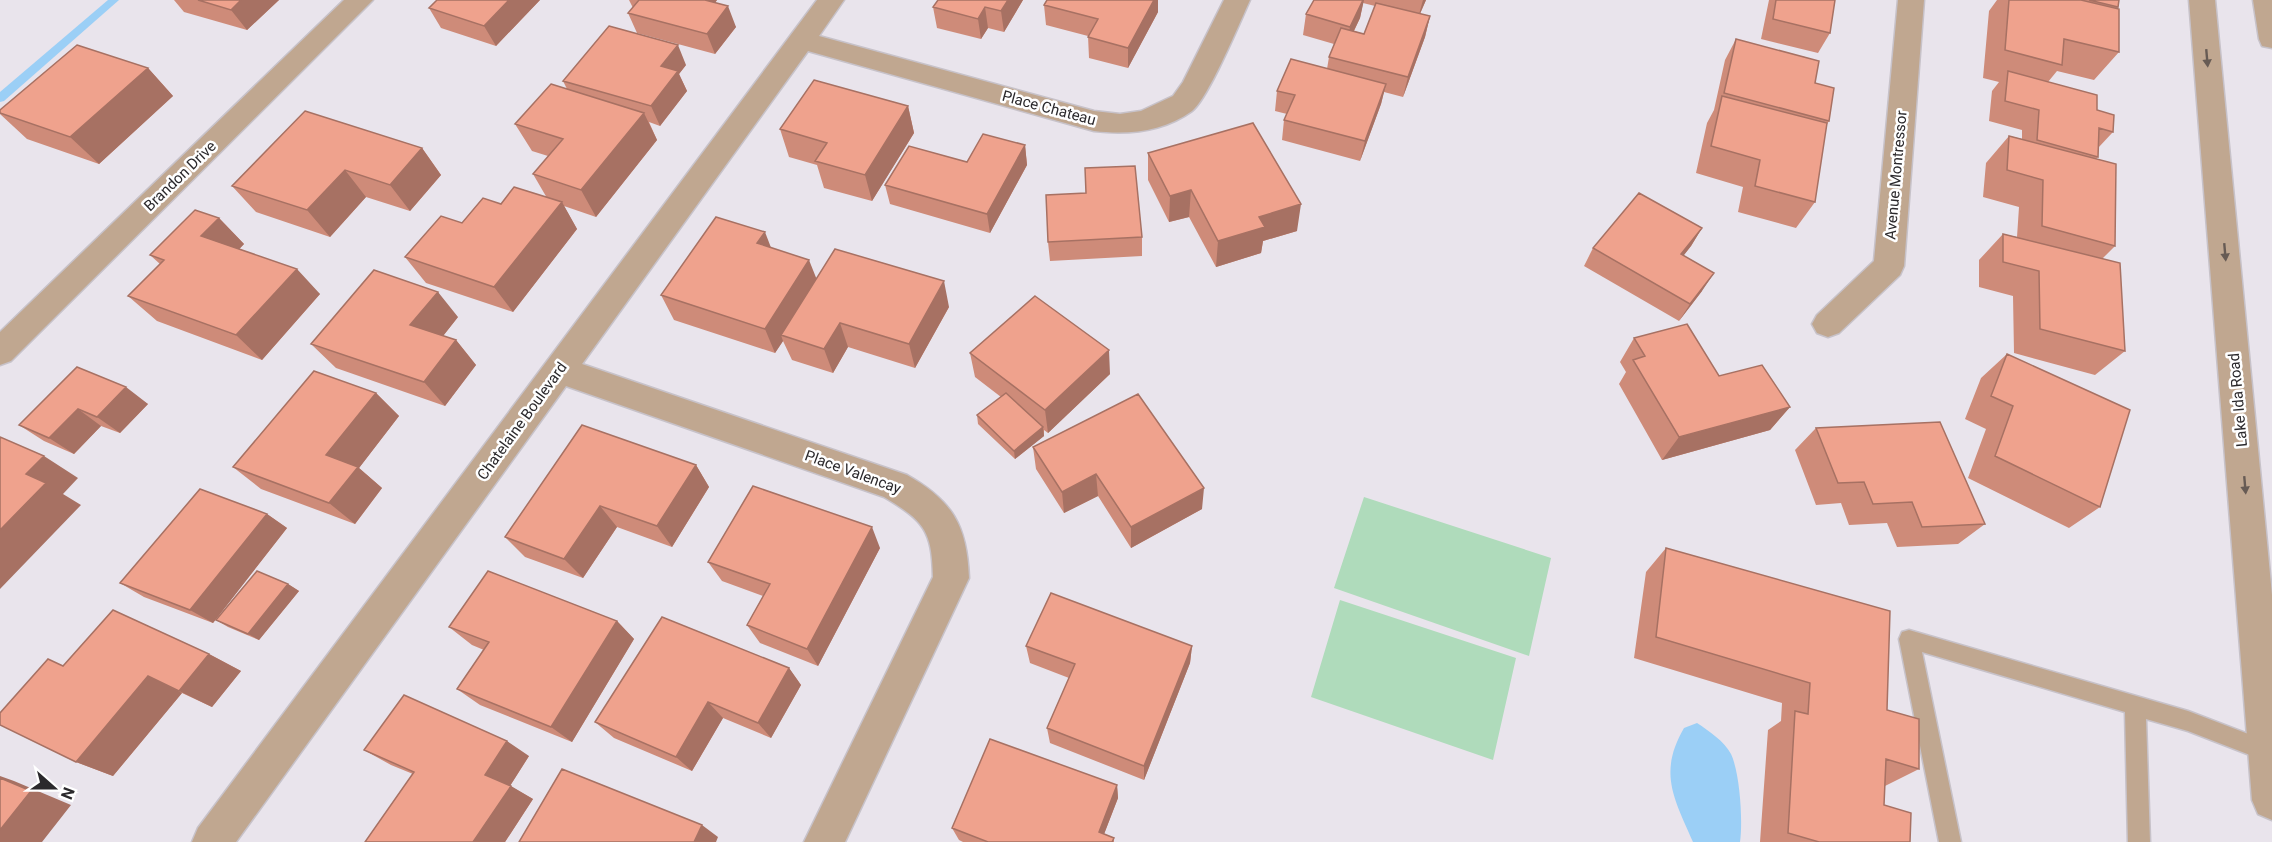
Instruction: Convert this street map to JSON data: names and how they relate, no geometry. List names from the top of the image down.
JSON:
{
  "streets": {
    "street": [
      "Place Chateau",
      "Avenue Montressor",
      "Brandon Drive",
      "Lake Ida Road",
      "Chatelaine Boulevard",
      "Place Valencay"
    ]
  },
  "crossings": [
    ["Place Chateau", "Chatelaine Boulevard"],
    ["Chatelaine Boulevard", "Place Valencay"]
  ],
  "one_way": ["Lake Ida Road"],
  "north": "right"
}
